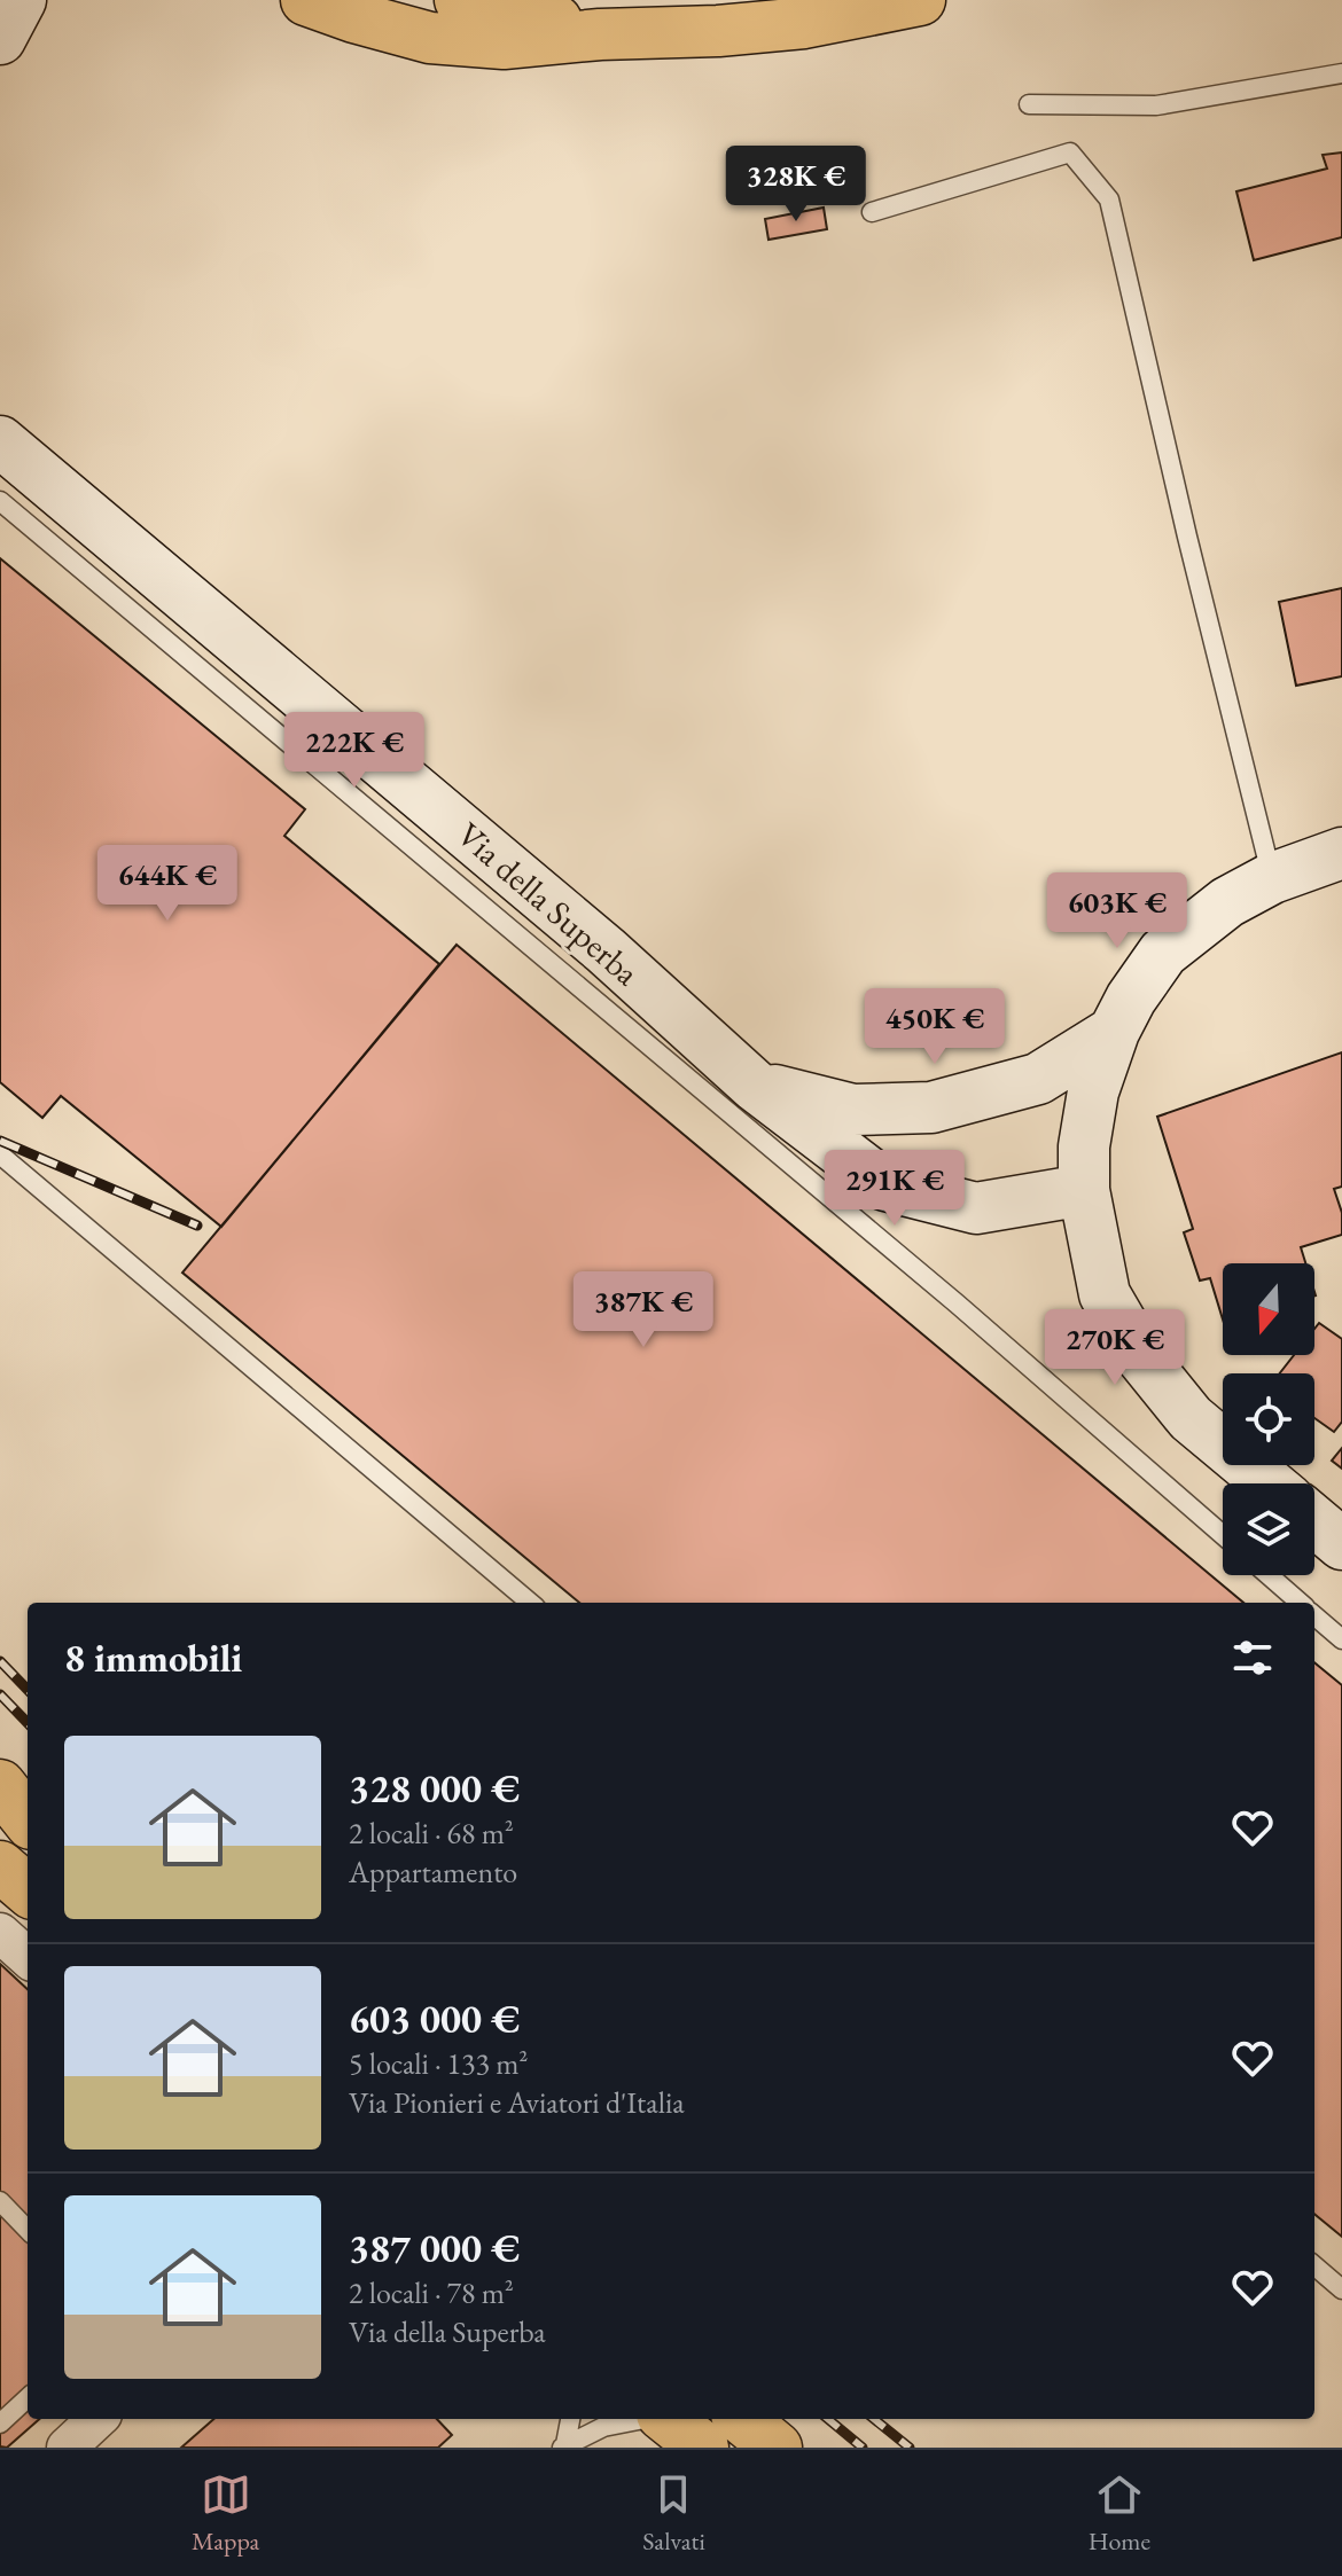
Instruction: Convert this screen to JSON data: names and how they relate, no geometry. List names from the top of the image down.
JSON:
{
  "streets": {
    "street": ["Via della Superba"]
  },
  "north": "bottom",
  "page": {
    "price": [
      "328K €",
      "222K €",
      "644K €",
      "603K €",
      "450K €",
      "291K €",
      "387K €",
      "270K €"
    ],
    "heading": "8 immobili",
    "list": [
      {
        "name": "328 000 €",
        "note": "2 locali · 68 m² · Appartamento"
      },
      {
        "name": "603 000 €",
        "note": "5 locali · 133 m² · Via Pionieri e Aviatori d'Italia"
      },
      {
        "name": "387 000 €",
        "note": "2 locali · 78 m² · Via della Superba"
      }
    ],
    "tabs": ["Mappa", "Salvati", "Home"]
  }
}
